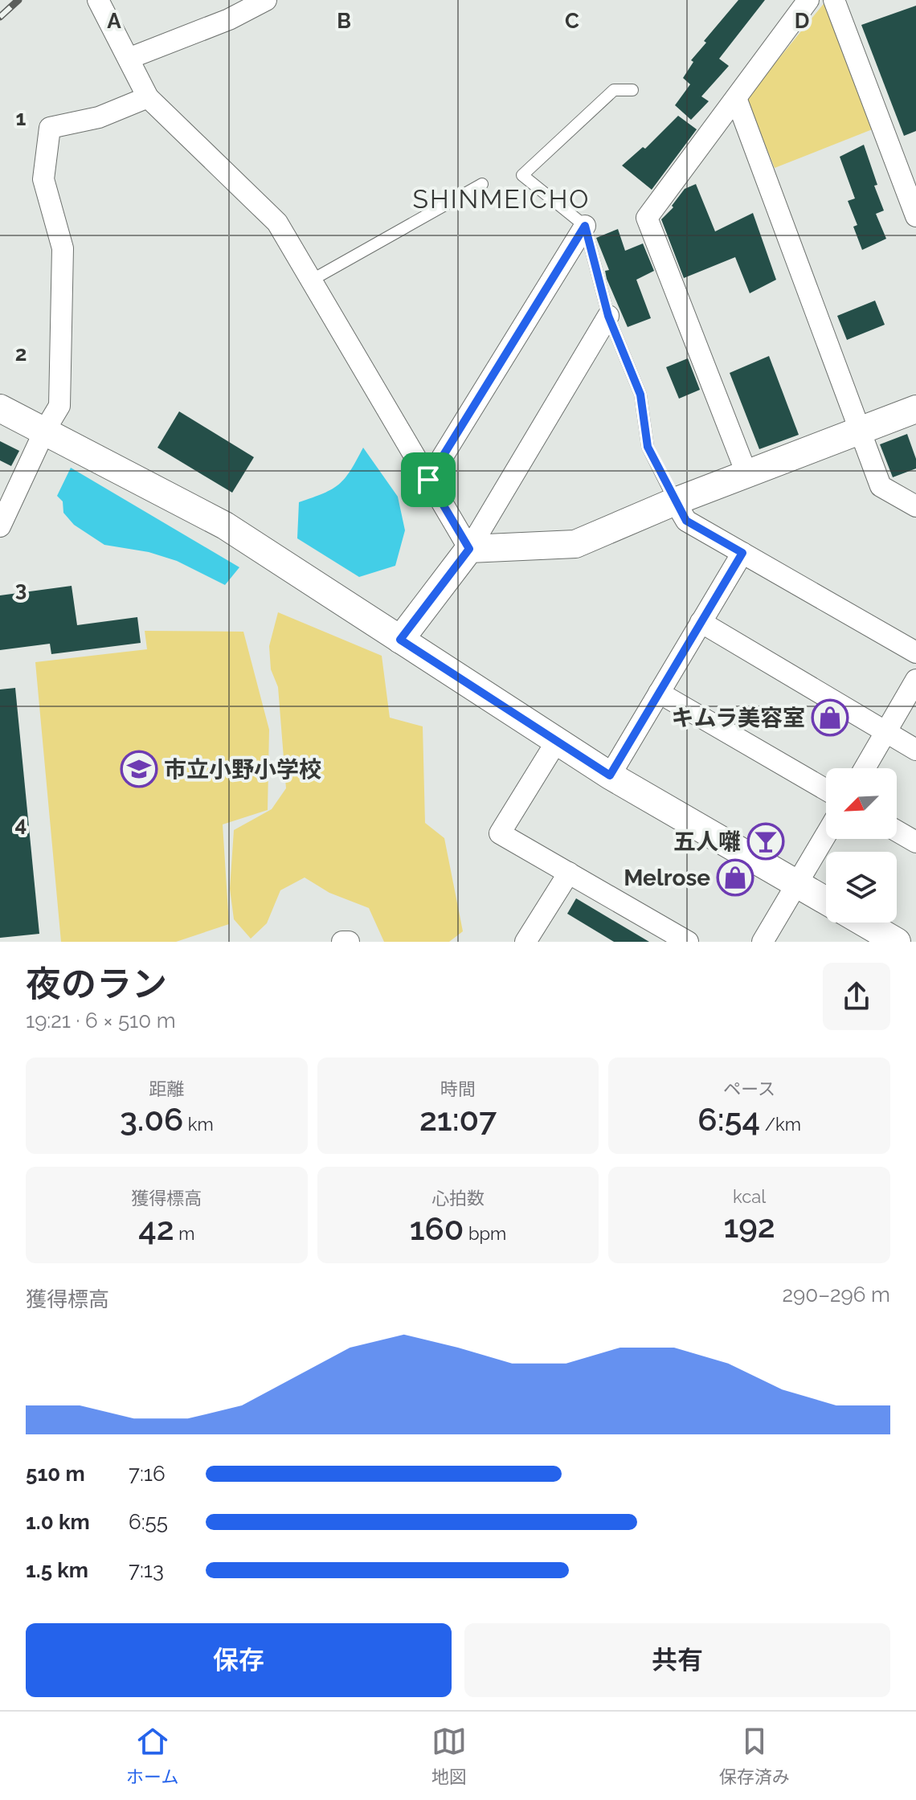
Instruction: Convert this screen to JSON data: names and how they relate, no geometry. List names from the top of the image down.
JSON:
{
  "districts": ["SHINMEICHO"],
  "places": {
    "shop": ["キムラ美容室", "Melrose"],
    "school or university": ["市立小野小学校"],
    "bar": ["五人囃"]
  },
  "north": "bottom left",
  "page": {
    "heading": ["夜のラン", "19:21 · 6 × 510 m"],
    "stats": [
      ["距離", "3.06 km"],
      ["時間", "21:07"],
      ["ペース", "6:54 /km"],
      ["獲得標高", "42 m"],
      ["心拍数", "160 bpm"],
      ["kcal", "192"]
    ],
    "chart": ["獲得標高", "290–296 m"],
    "list": [
      {
        "name": "510 m",
        "note": "7:16"
      },
      {
        "name": "1.0 km",
        "note": "6:55"
      },
      {
        "name": "1.5 km",
        "note": "7:13"
      }
    ],
    "buttons": ["保存", "共有"],
    "tabs": ["ホーム", "地図", "保存済み"]
  },
  "grid": {
    "columns": [
      "A",
      "B",
      "C",
      "D"
    ],
    "rows": [
      "1",
      "2",
      "3",
      "4"
    ]
  }
}
